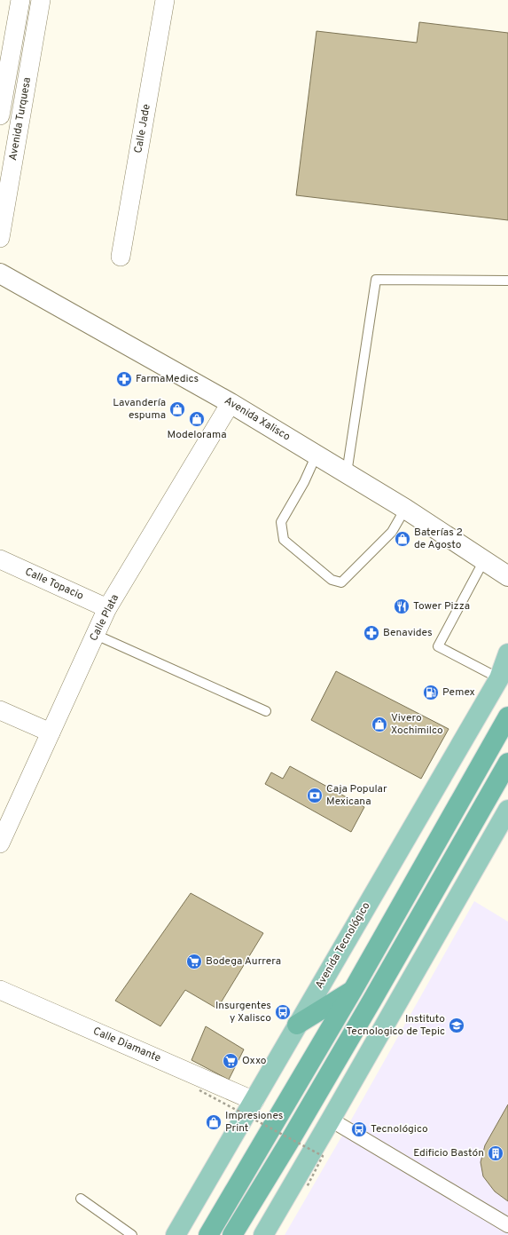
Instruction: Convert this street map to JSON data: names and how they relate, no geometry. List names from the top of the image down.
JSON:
{
  "streets": {
    "main road": ["Avenida Tecnológico"],
    "street": [
      "Avenida Turquesa",
      "Calle Jade",
      "Avenida Xalisco",
      "Calle Topacio",
      "Calle Plata",
      "Calle Diamante"
    ]
  },
  "crossings": [
    ["Avenida Xalisco", "Calle Plata"],
    ["Calle Topacio", "Calle Plata"],
    ["Avenida Tecnológico", "Calle Diamante"]
  ],
  "places": {
    "pharmacy": ["FarmaMedics", "Benavides"],
    "shop": [
      "Lavandería espuma",
      "Modelorama",
      "Baterías 2 de Agosto",
      "Vivero Xochimilco",
      "Impresiones Print"
    ],
    "restaurant": ["Tower Pizza"],
    "fuel station": ["Pemex"],
    "bank": ["Caja Popular Mexicana"],
    "supermarket": ["Bodega Aurrera", "Oxxo"],
    "bus stop": ["Insurgentes y Xalisco", "Tecnológico"],
    "school or university": ["Instituto Tecnologico de Tepic"],
    "building": ["Edificio Bastón"]
  }
}
